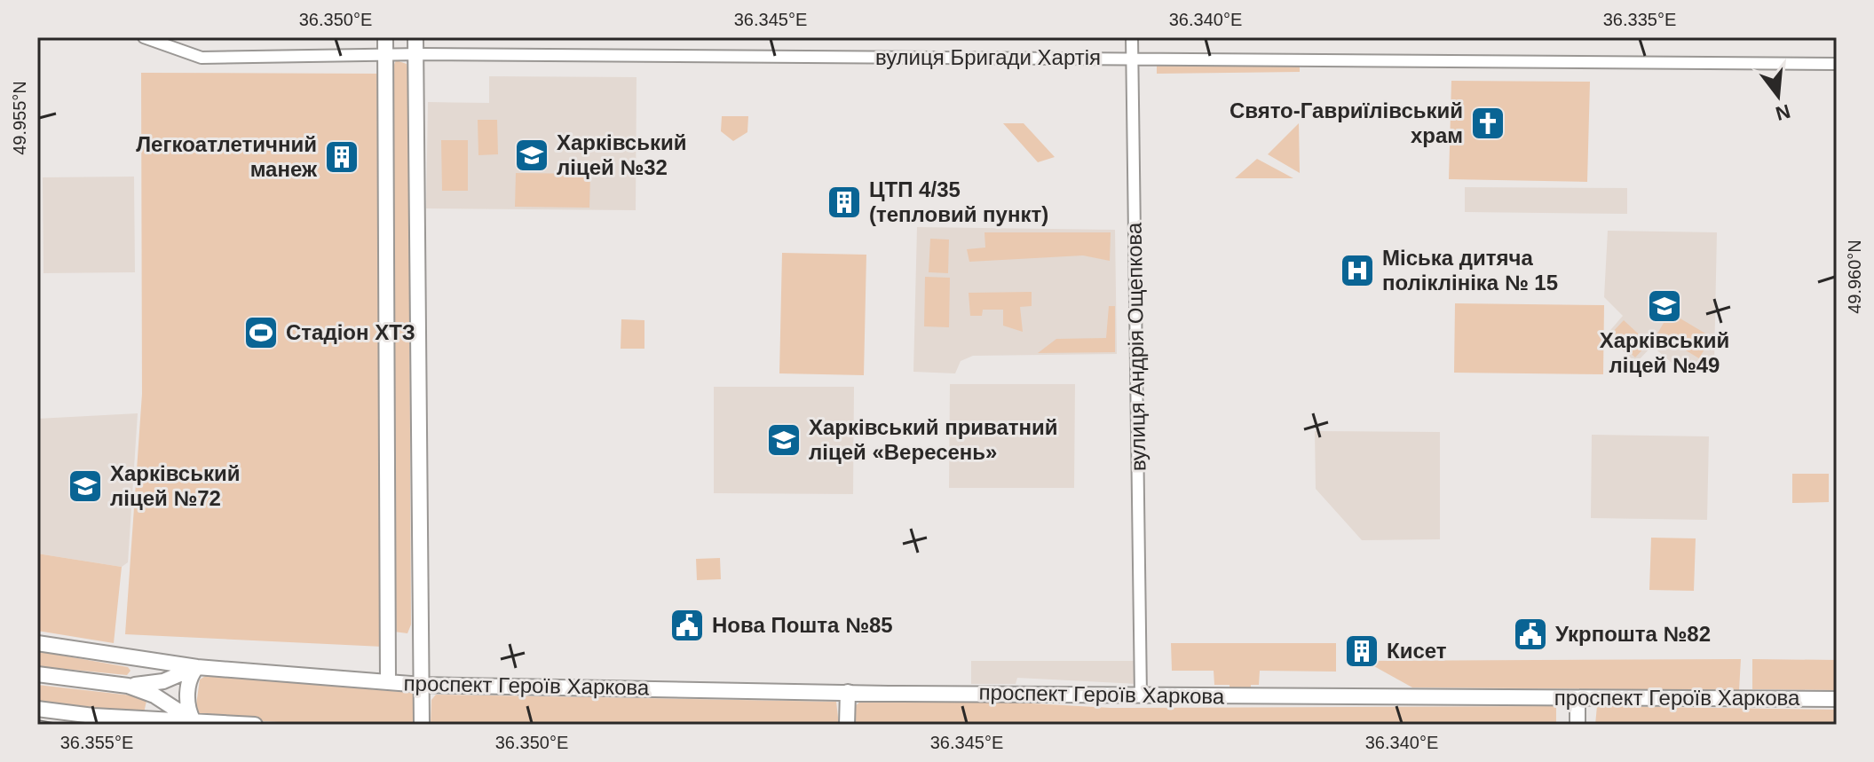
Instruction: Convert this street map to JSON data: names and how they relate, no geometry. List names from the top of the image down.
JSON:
{
  "streets": {
    "main road": ["проспект Героїв Харкова"],
    "street": ["вулиця Бригади Хартія", "вулиця Андрія Ощепкова"]
  },
  "crossings": [
    ["вулиця Бригади Хартія", "вулиця Андрія Ощепкова"],
    ["вулиця Андрія Ощепкова", "проспект Героїв Харкова"]
  ],
  "places": {
    "church": ["Свято-Гавриїлівський храм"],
    "school or university": [
      "Харківський ліцей №32",
      "Харківський ліцей №49",
      "Харківський приватний ліцей «Вересень»",
      "Харківський ліцей №72"
    ],
    "building": ["Легкоатлетичний манеж", "ЦТП 4/35 (тепловий пункт)", "Кисет"],
    "hospital": ["Міська дитяча поліклініка № 15"],
    "sports": ["Стадіон ХТЗ"],
    "public building": ["Нова Пошта №85", "Укрпошта №82"]
  },
  "north": "bottom",
  "coordinates": [
    "36.350°E",
    "36.345°E",
    "36.340°E",
    "36.335°E",
    "49.955°N",
    "49.960°N",
    "36.355°E"
  ]
}
